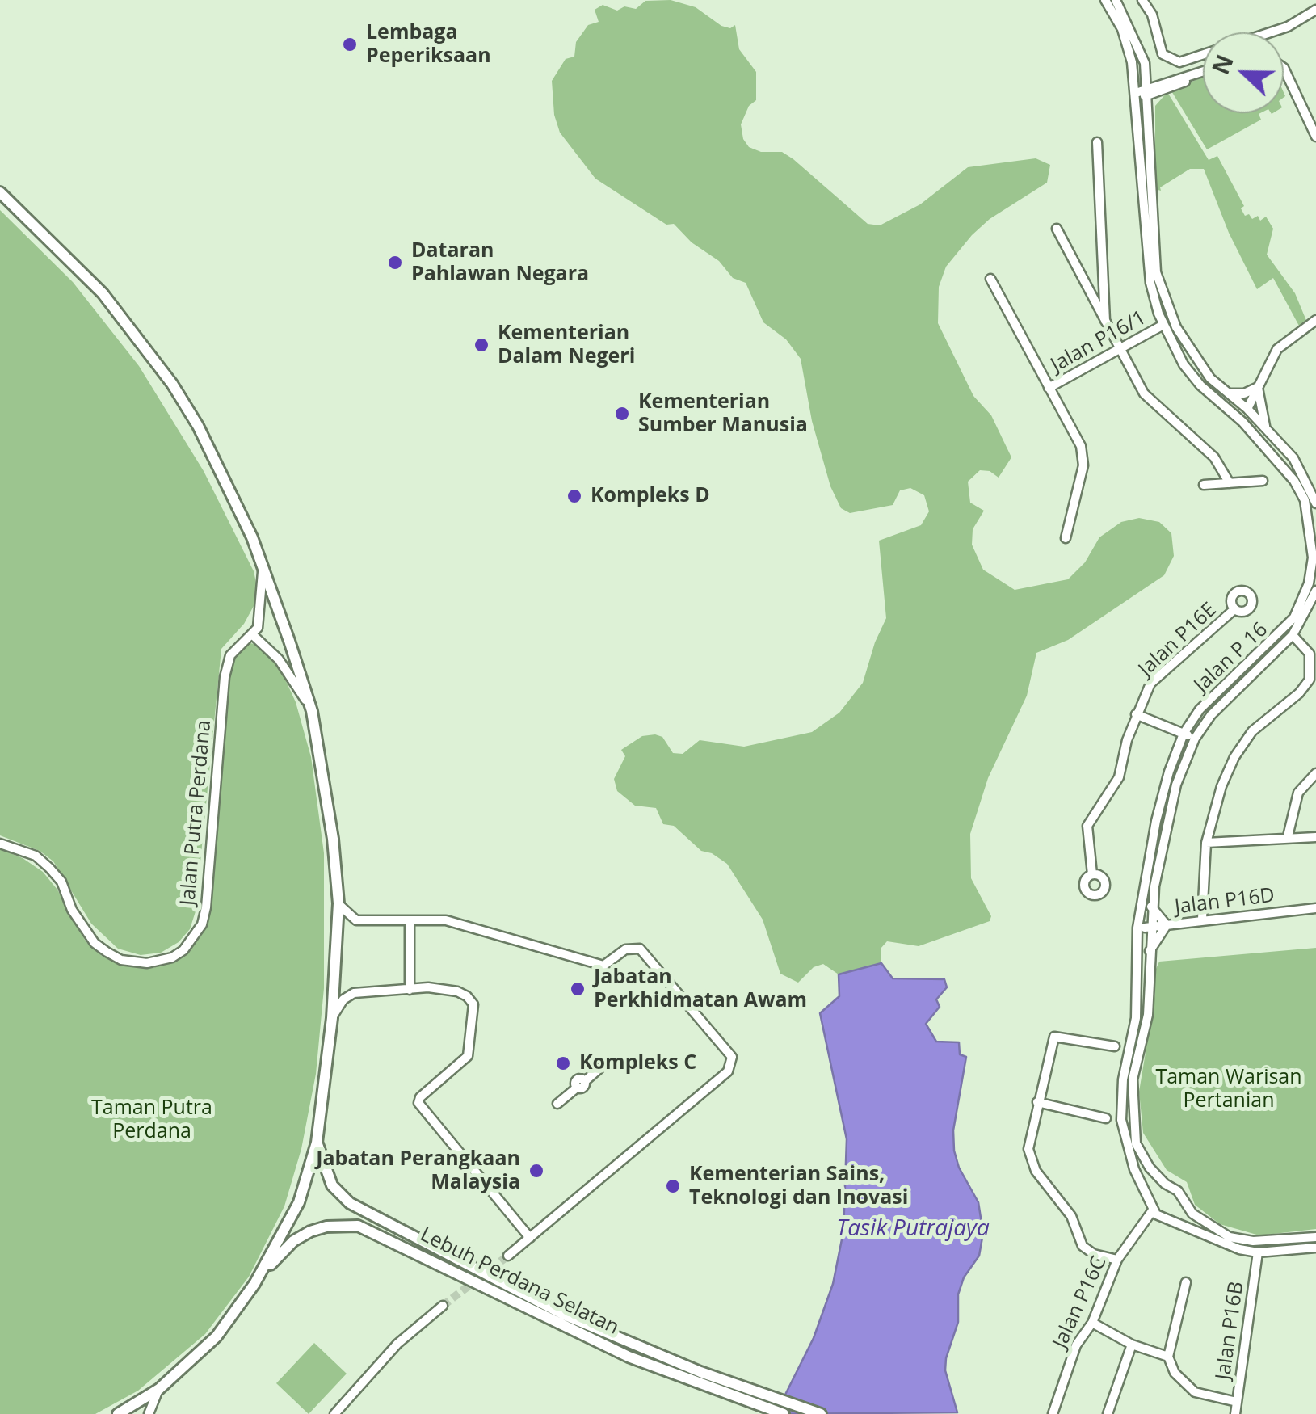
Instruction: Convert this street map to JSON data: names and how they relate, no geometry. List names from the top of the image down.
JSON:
{
  "streets": {
    "main road": ["Lebuh Perdana Selatan"],
    "street": [
      "Jalan P16/1",
      "Jalan P16E",
      "Jalan P 16",
      "Jalan Putra Perdana",
      "Jalan P16D",
      "Jalan P16C",
      "Jalan P16B"
    ]
  },
  "crossings": [
    ["Jalan P16/1", "Jalan P 16"],
    ["Jalan P 16", "Jalan P16D"],
    ["Jalan P 16", "Jalan P16C"]
  ],
  "water": ["Tasik Putrajaya"],
  "parks": ["Taman Warisan Pertanian", "Taman Putra Perdana"],
  "places": [
    "Lembaga Peperiksaan",
    "Dataran Pahlawan Negara",
    "Kementerian Dalam Negeri",
    "Kementerian Sumber Manusia",
    "Kompleks D",
    "Jabatan Perkhidmatan Awam",
    "Kompleks C",
    "Jabatan Perangkaan Malaysia",
    "Kementerian Sains, Teknologi dan Inovasi"
  ],
  "north": "left"
}
